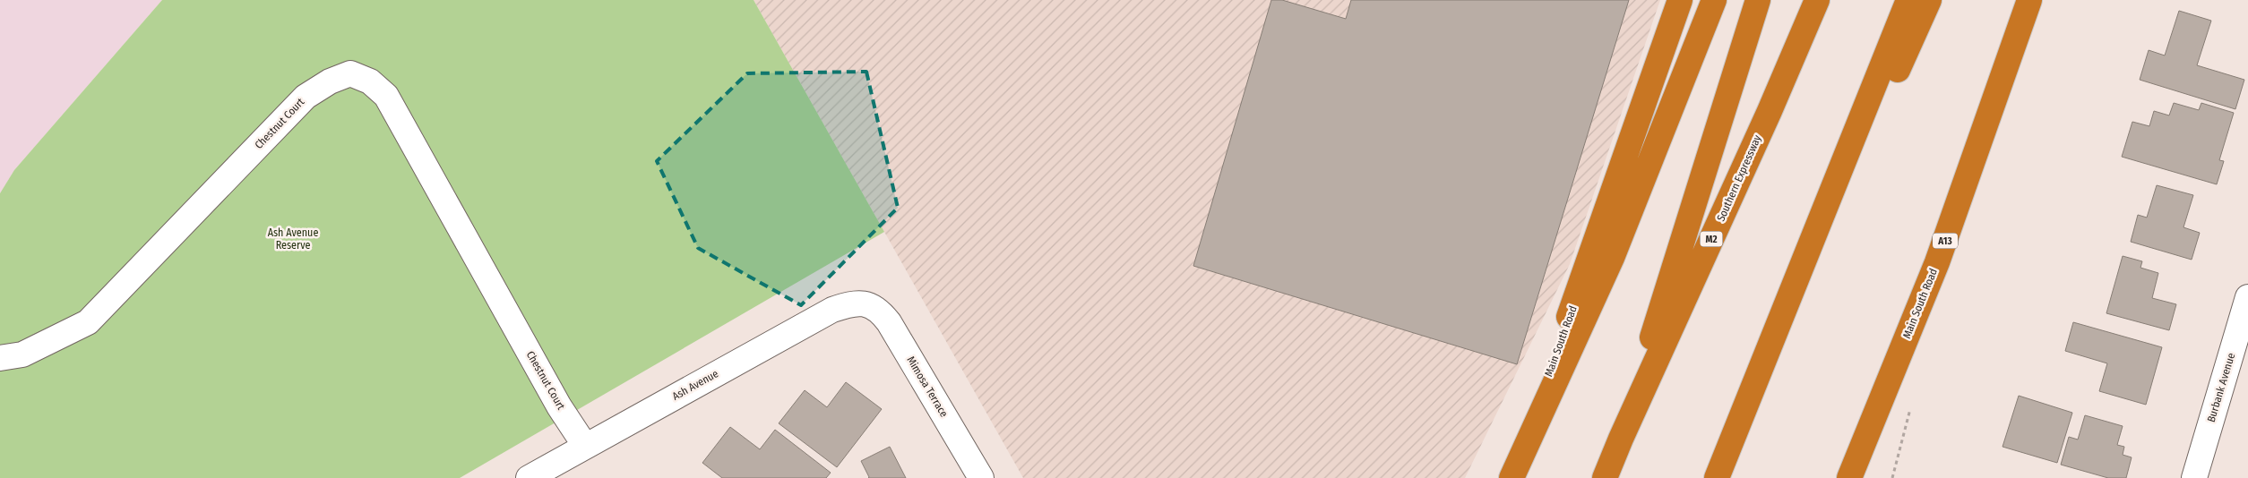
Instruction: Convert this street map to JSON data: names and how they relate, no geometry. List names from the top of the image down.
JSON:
{
  "streets": {
    "highway": [
      "Southern Expressway",
      "M2",
      "A13",
      "Main South Road"
    ],
    "street": [
      "Chestnut Court",
      "Ash Avenue",
      "Mimosa Terrace",
      "Burbank Avenue"
    ]
  },
  "crossings": [
    ["Chestnut Court", "Ash Avenue"],
    ["Ash Avenue", "Mimosa Terrace"]
  ],
  "parks": ["Ash Avenue Reserve"]
}
